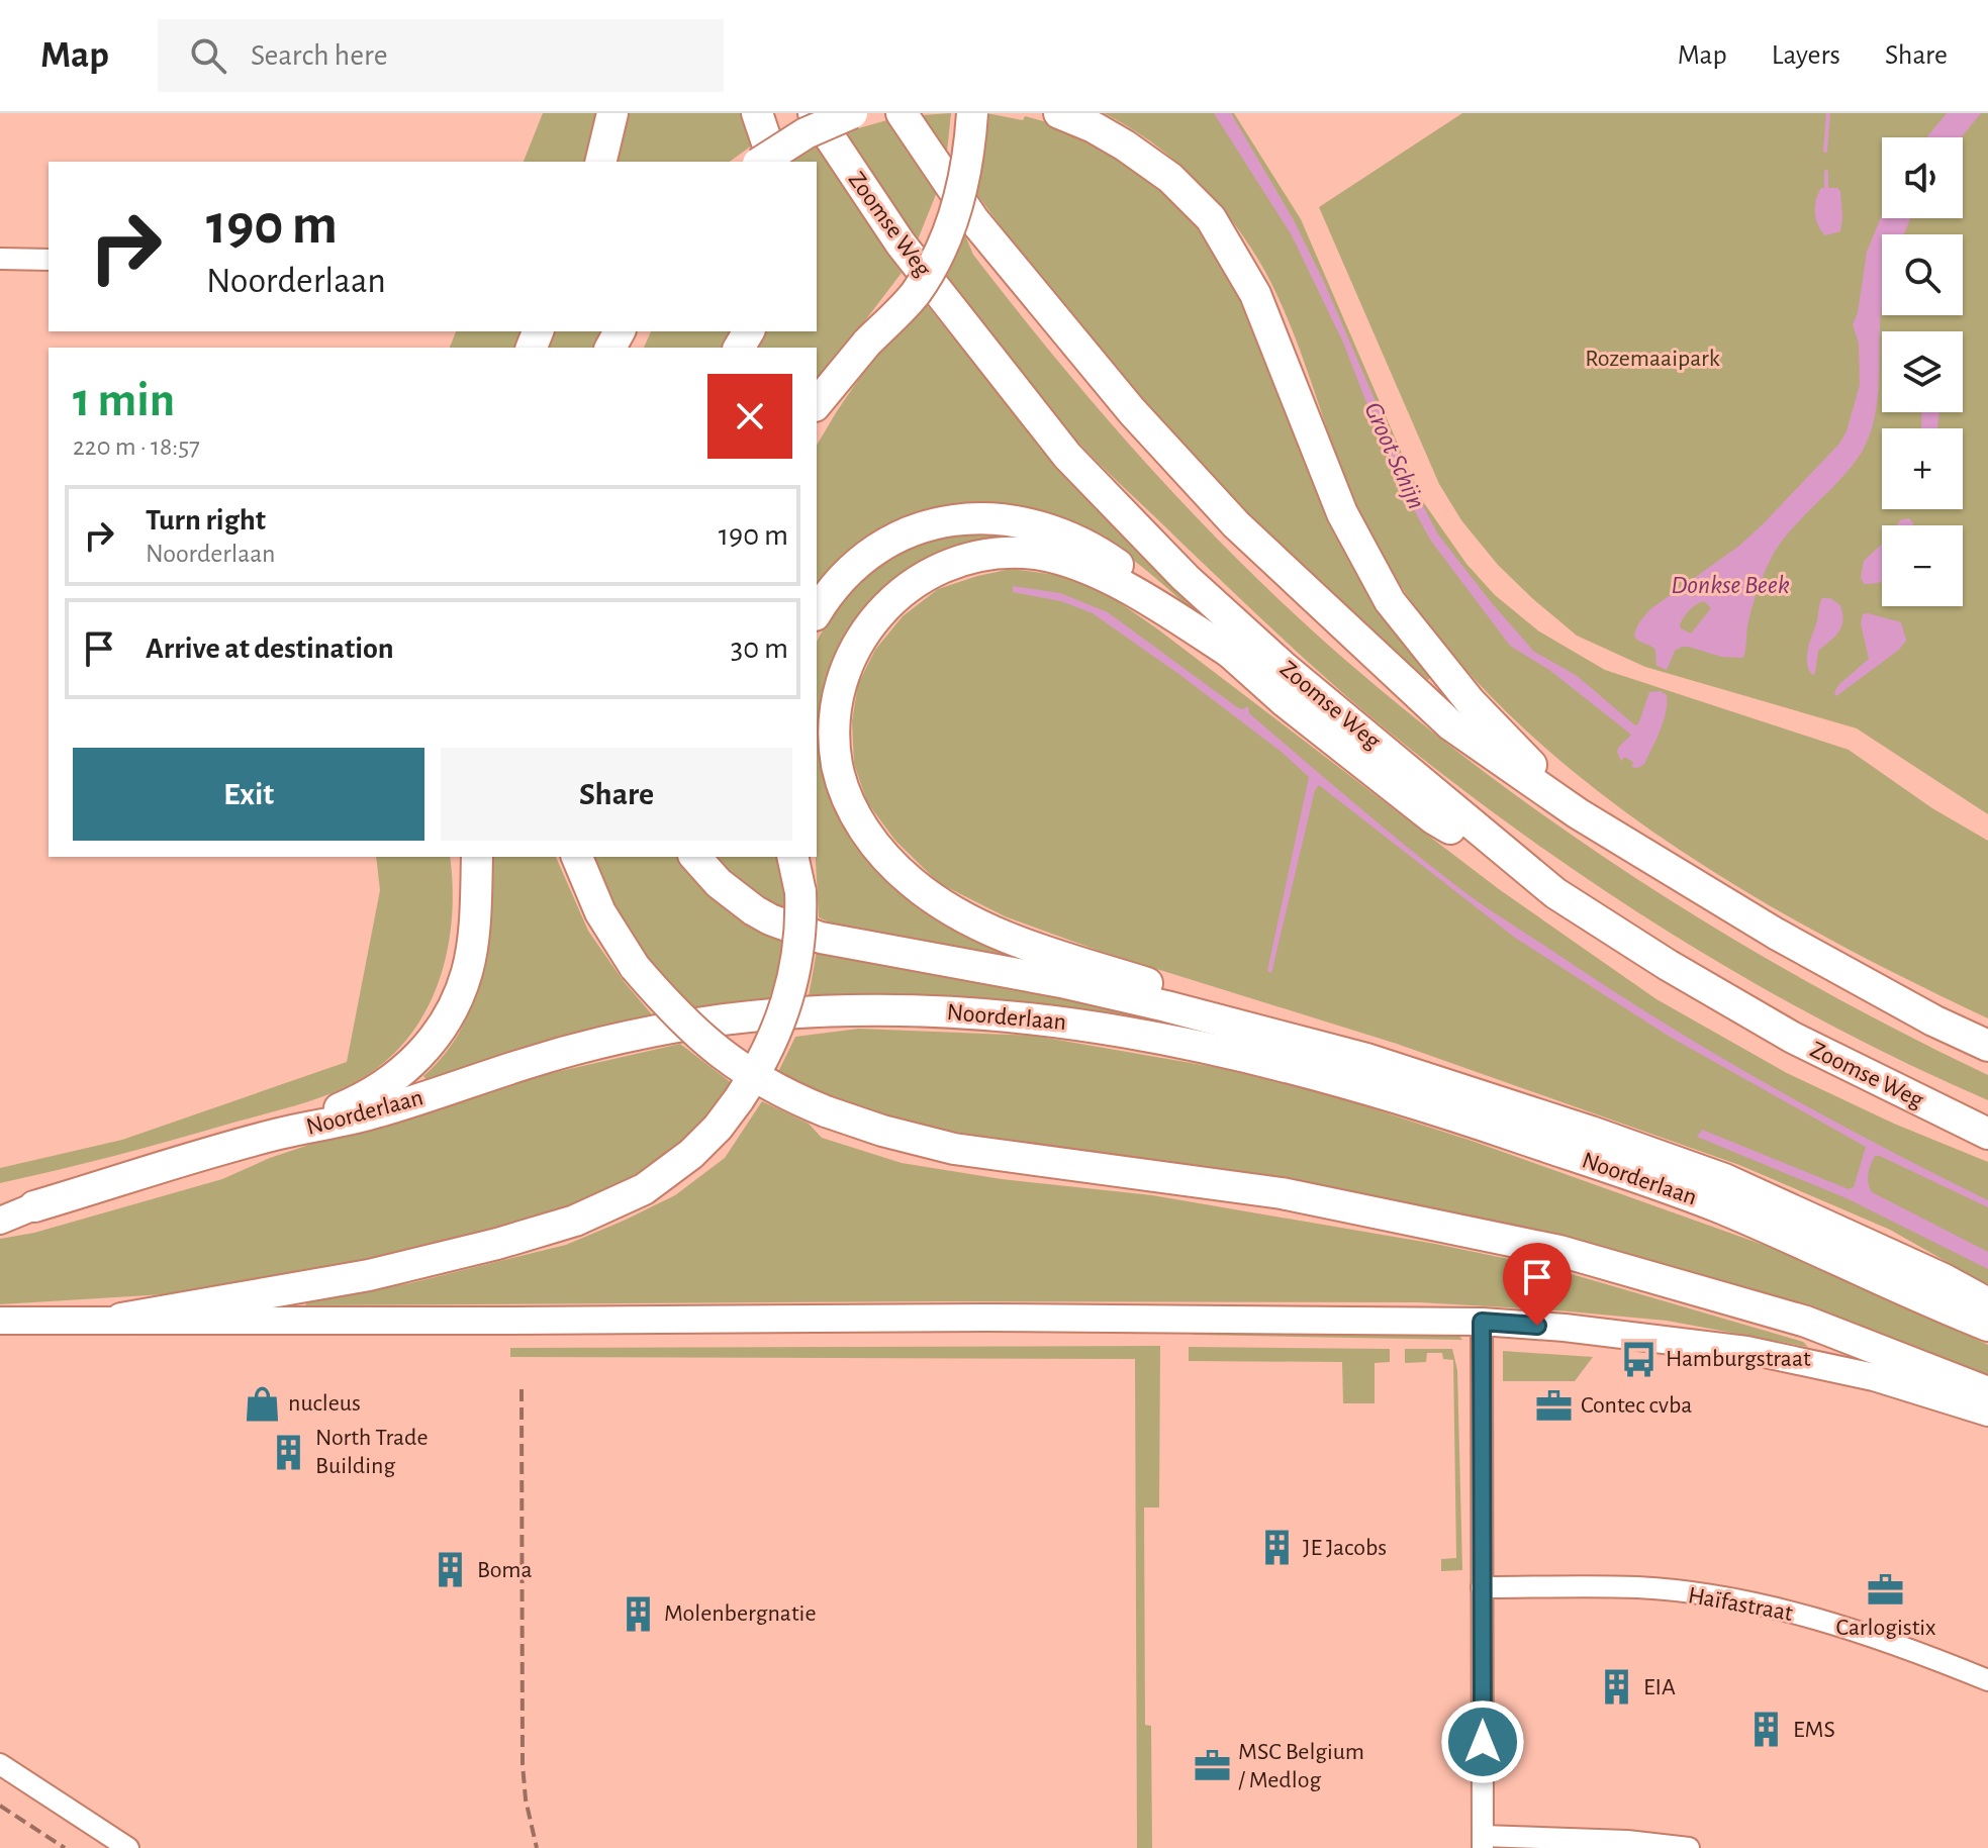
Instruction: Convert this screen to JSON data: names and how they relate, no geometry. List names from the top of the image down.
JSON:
{
  "streets": {
    "highway": ["Zoomse Weg", "Noorderlaan"],
    "street": ["Haïfastraat"]
  },
  "water": ["Groot Schijn", "Donkse Beek"],
  "parks": ["Rozemaaipark"],
  "places": {
    "bus stop": ["Hamburgstraat"],
    "shop": ["nucleus"],
    "office": ["Contec cvba", "Carlogistix", "MSC Belgium / Medlog"],
    "building": [
      "North Trade Building",
      "JE Jacobs",
      "Boma",
      "Molenbergnatie",
      "EIA",
      "EMS"
    ]
  },
  "page": {
    "header": "Map",
    "search": "Search here",
    "nav": ["Map", "Layers", "Share"],
    "map_buttons": ["+", "−"],
    "turn": ["190 m", "Noorderlaan"],
    "heading": ["1 min", "220 m · 18:57"],
    "list": [
      {
        "name": "Turn right",
        "note": "Noorderlaan",
        "value": "190 m"
      },
      {
        "name": "Arrive at destination",
        "value": "30 m"
      }
    ],
    "buttons": ["Exit", "Share"]
  }
}
